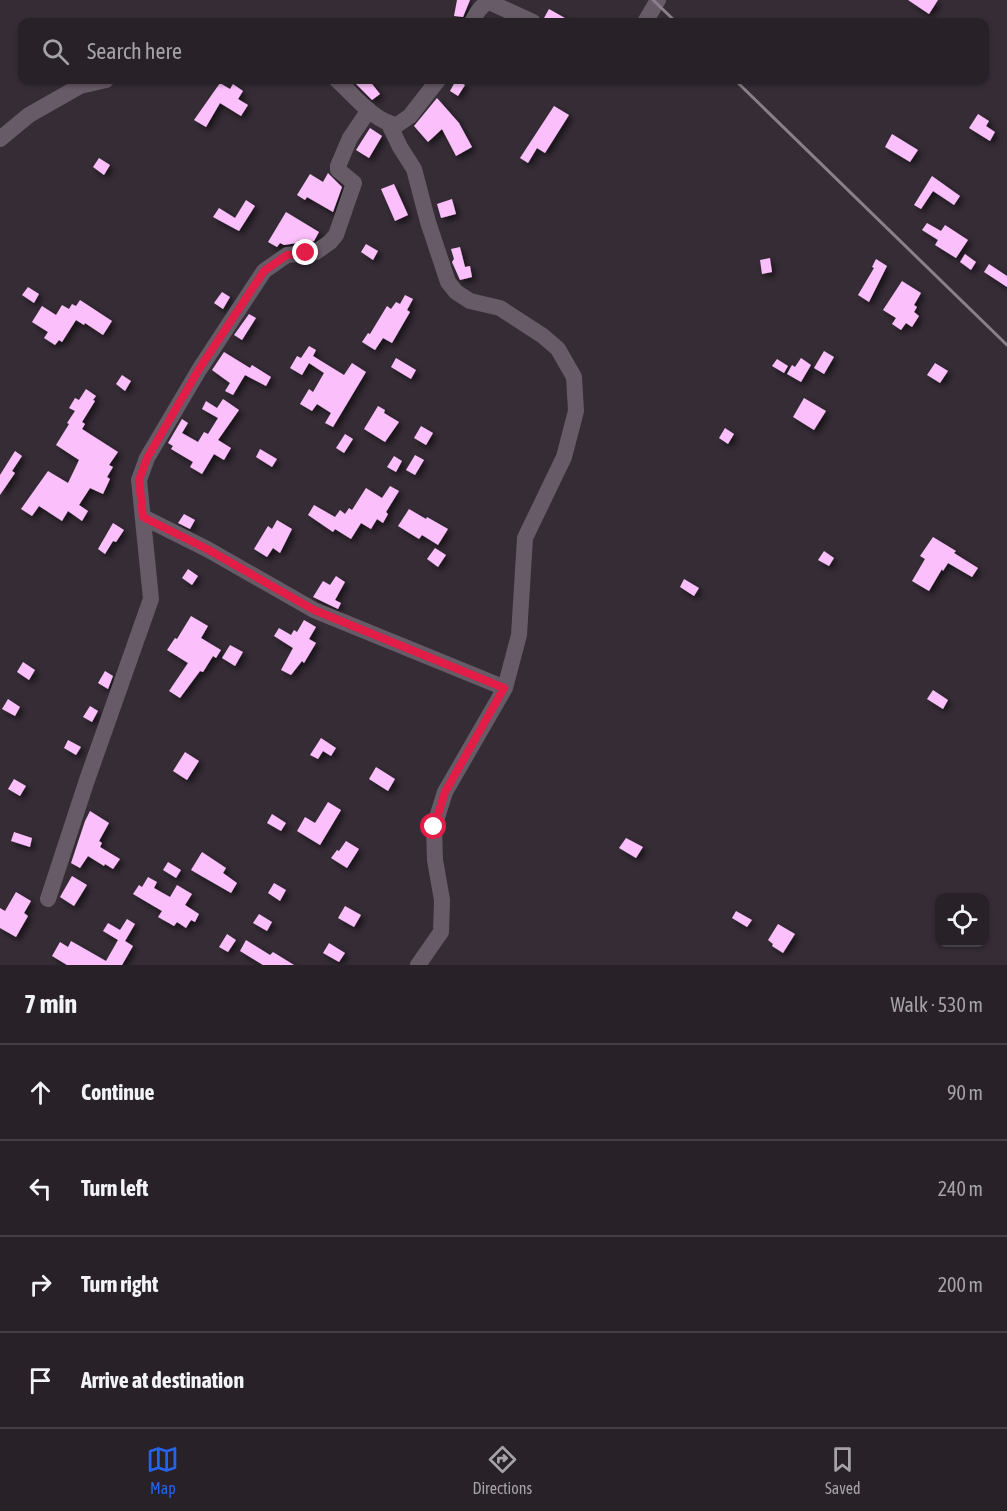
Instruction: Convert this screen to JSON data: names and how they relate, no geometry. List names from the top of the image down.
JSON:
{
  "page": {
    "search": "Search here",
    "heading": ["7 min", "Walk · 530 m"],
    "list": [
      ["Continue", "90 m"],
      ["Turn left", "240 m"],
      ["Turn right", "200 m"],
      "Arrive at destination"
    ],
    "nav": ["Map", "Directions", "Saved"]
  }
}
